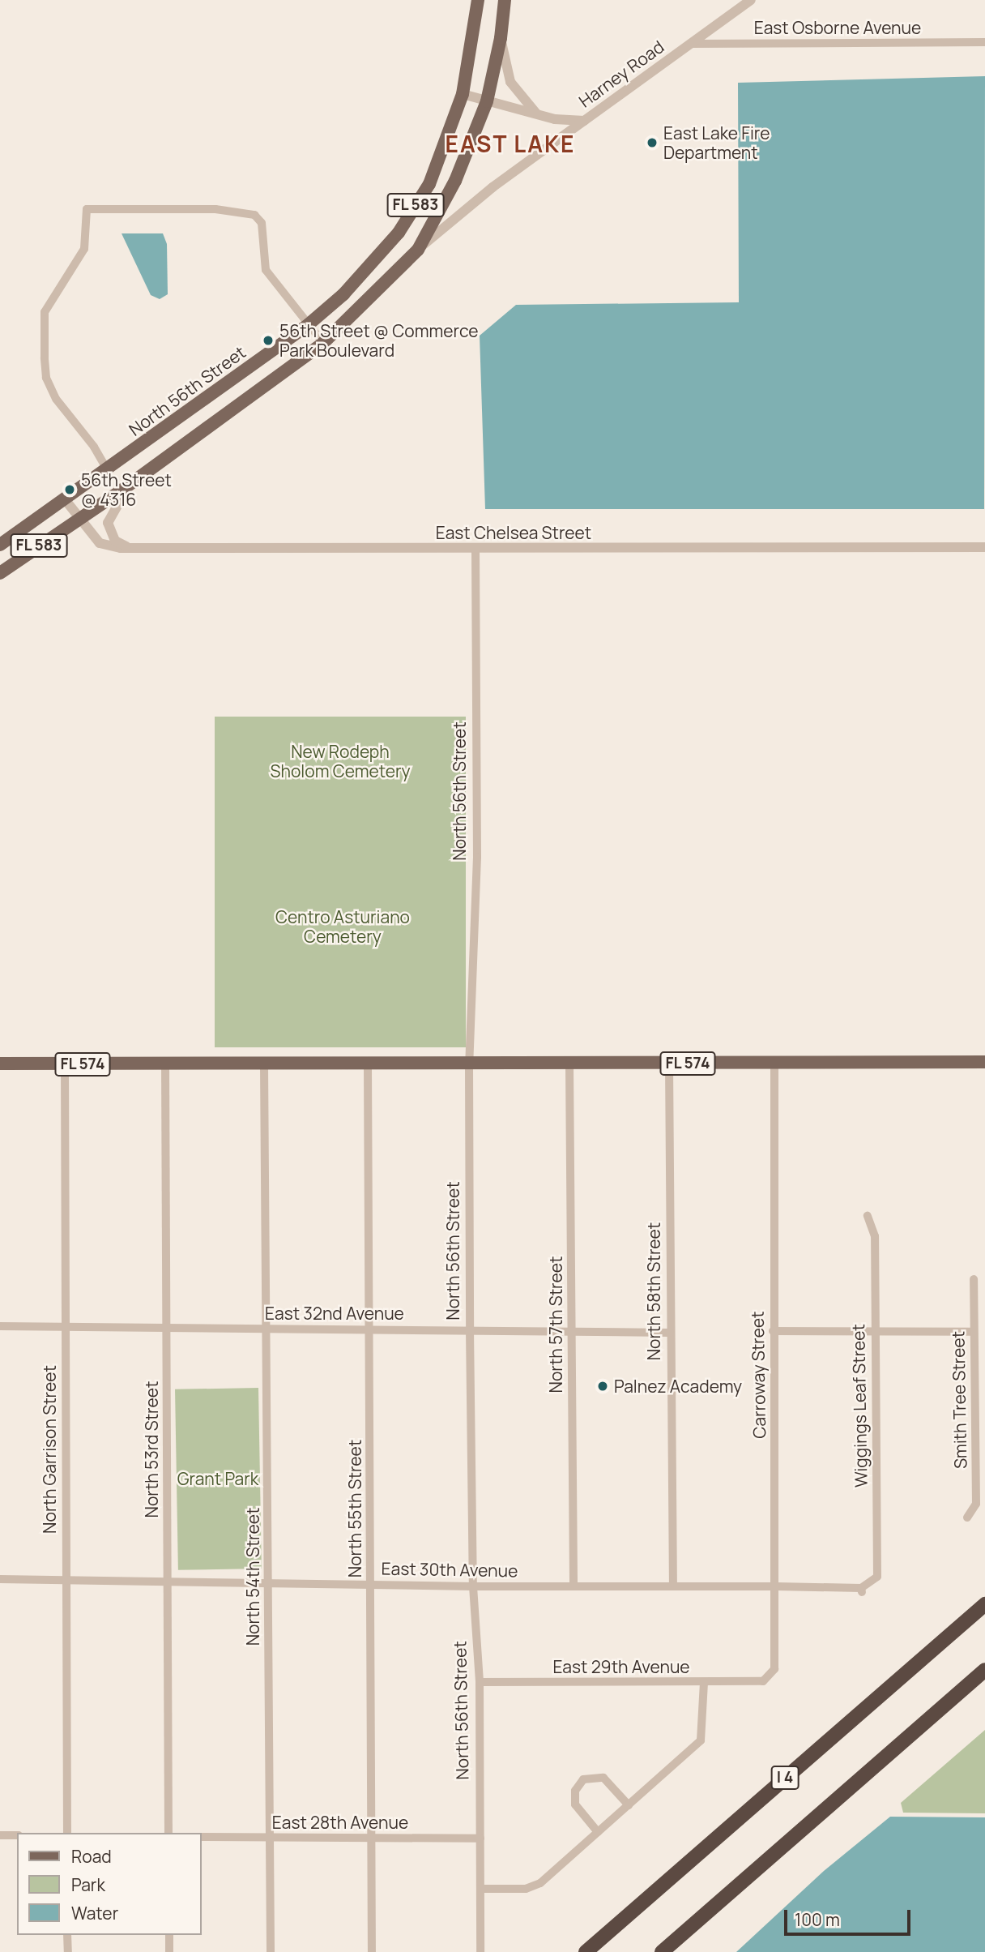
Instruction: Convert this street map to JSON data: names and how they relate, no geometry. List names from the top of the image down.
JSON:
{
  "streets": {
    "highway": ["I 4"],
    "main road": ["FL 583", "North 56th Street", "FL 574"],
    "street": [
      "East Osborne Avenue",
      "Harney Road",
      "East Chelsea Street",
      "North 58th Street",
      "East 32nd Avenue",
      "North 57th Street",
      "Carroway Street",
      "Smith Tree Street",
      "Wiggings Leaf Street",
      "North Garrison Street",
      "North 53rd Street",
      "North 55th Street",
      "East 30th Avenue",
      "North 54th Street",
      "East 29th Avenue",
      "East 28th Avenue"
    ]
  },
  "crossings": [
    ["East Osborne Avenue", "Harney Road"],
    ["Harney Road", "FL 583"],
    ["Harney Road", "North 56th Street"],
    ["FL 583", "East Chelsea Street"],
    ["North 56th Street", "East Chelsea Street"],
    ["North 56th Street", "FL 574"],
    ["North 56th Street", "East 32nd Avenue"],
    ["North 56th Street", "East 30th Avenue"],
    ["North 56th Street", "East 29th Avenue"],
    ["North 56th Street", "East 28th Avenue"],
    ["FL 574", "North 58th Street"],
    ["FL 574", "North 57th Street"],
    ["FL 574", "Carroway Street"],
    ["FL 574", "North Garrison Street"],
    ["FL 574", "North 53rd Street"],
    ["FL 574", "North 55th Street"],
    ["FL 574", "North 54th Street"],
    ["North 58th Street", "East 32nd Avenue"],
    ["North 58th Street", "East 30th Avenue"],
    ["East 32nd Avenue", "North 57th Street"],
    ["East 32nd Avenue", "North Garrison Street"],
    ["East 32nd Avenue", "North 53rd Street"],
    ["East 32nd Avenue", "North 55th Street"],
    ["East 32nd Avenue", "North 54th Street"],
    ["North 57th Street", "East 30th Avenue"],
    ["Carroway Street", "East 30th Avenue"],
    ["Carroway Street", "East 29th Avenue"],
    ["Wiggings Leaf Street", "East 30th Avenue"],
    ["North Garrison Street", "East 30th Avenue"],
    ["North 53rd Street", "East 30th Avenue"],
    ["North 55th Street", "East 30th Avenue"],
    ["North 55th Street", "East 28th Avenue"],
    ["East 30th Avenue", "North 54th Street"],
    ["North 54th Street", "East 28th Avenue"]
  ],
  "districts": ["EAST LAKE"],
  "parks": ["New Rodeph Sholom Cemetery", "Centro Asturiano Cemetery", "Grant Park"],
  "places": [
    "East Lake Fire Department",
    "56th Street @ Commerce Park Boulevard",
    "56th Street @ 4316",
    "Palnez Academy"
  ],
  "legend": ["Road", "Park", "Water"],
  "scale_bar": "100 m"
}
